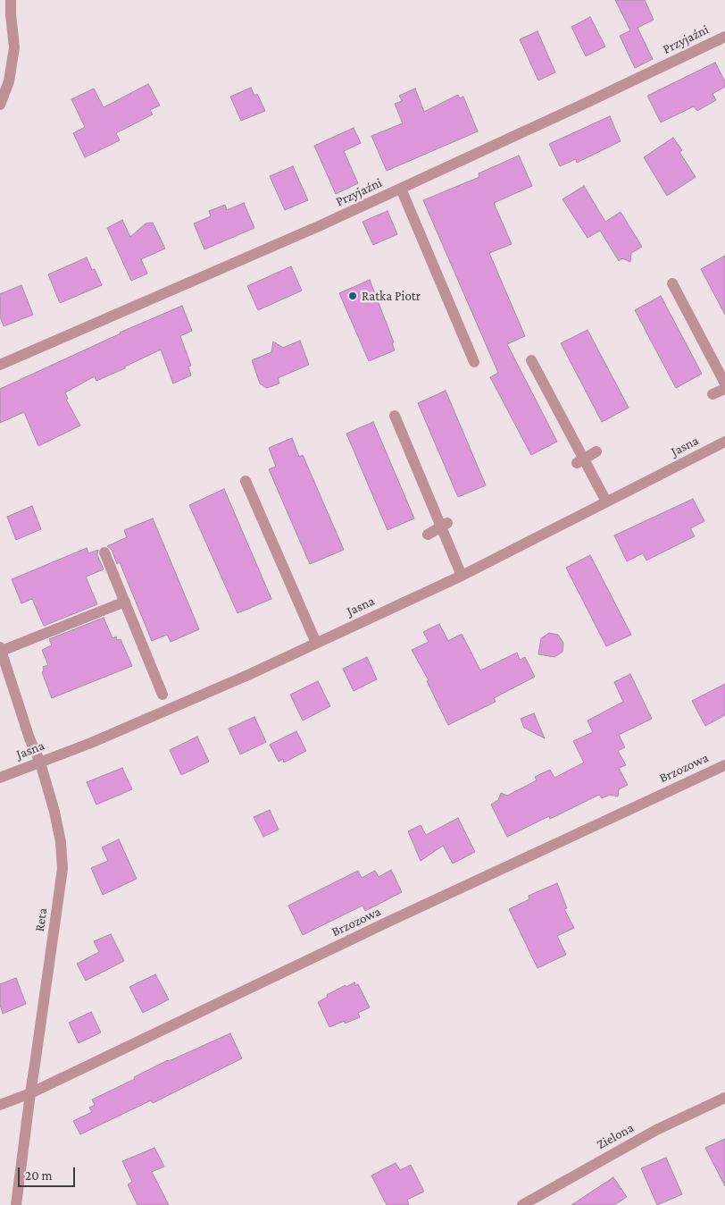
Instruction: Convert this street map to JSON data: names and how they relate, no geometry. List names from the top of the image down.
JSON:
{
  "streets": {
    "street": [
      "Przyjaźni",
      "Jasna",
      "Brzozowa",
      "Reta",
      "Zielona"
    ]
  },
  "crossings": [
    ["Jasna", "Reta"],
    ["Brzozowa", "Reta"]
  ],
  "places": ["Ratka Piotr"],
  "scale_bar": "20 m"
}
